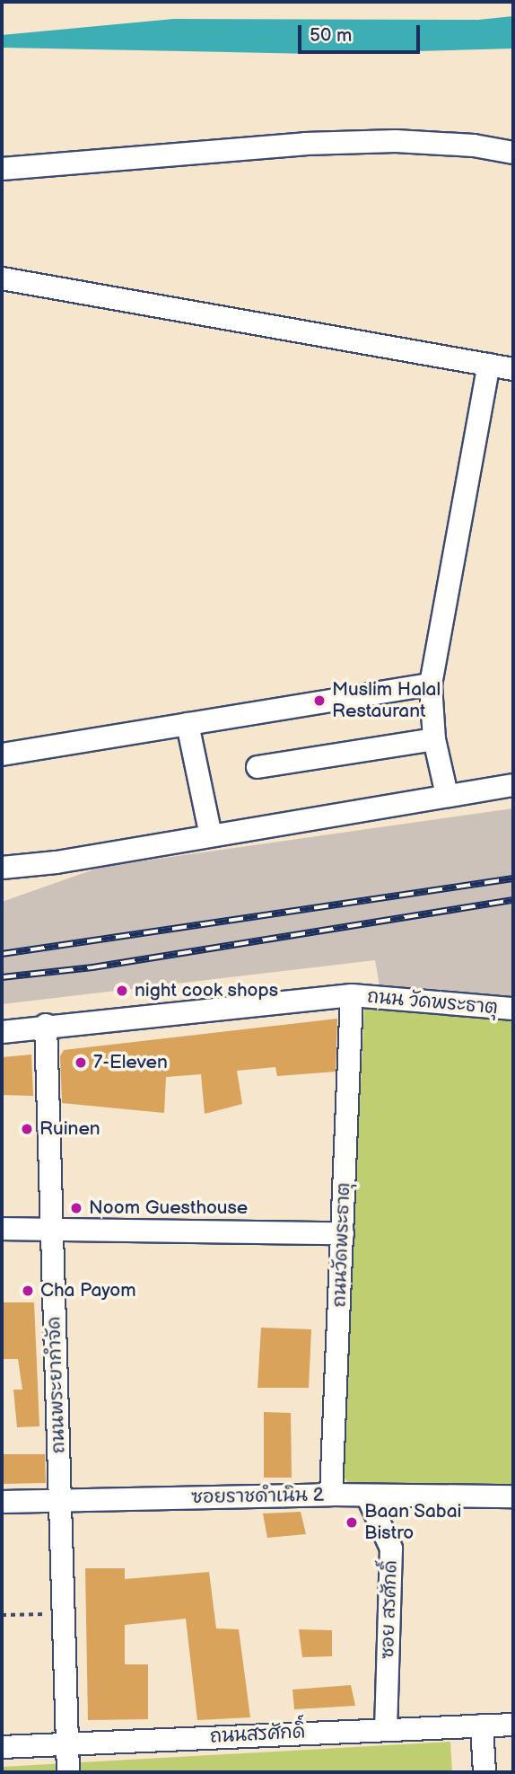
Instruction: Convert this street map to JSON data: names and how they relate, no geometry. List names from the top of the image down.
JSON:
{
  "streets": {
    "street": [
      "ถนน วัดพระธาตุ",
      "ถนนวัดพระธาตุ",
      "ถนนพระยากำจัด",
      "ซอยราชดำเนิน 2",
      "ซอย สรศักดิ์",
      "ถนนสรศักดิ์"
    ]
  },
  "crossings": [
    ["ถนน วัดพระธาตุ", "ถนนวัดพระธาตุ"],
    ["ถนน วัดพระธาตุ", "ถนนพระยากำจัด"],
    ["ถนนวัดพระธาตุ", "ซอยราชดำเนิน 2"],
    ["ถนนพระยากำจัด", "ซอยราชดำเนิน 2"],
    ["ถนนพระยากำจัด", "ถนนสรศักดิ์"],
    ["ซอยราชดำเนิน 2", "ซอย สรศักดิ์"],
    ["ซอย สรศักดิ์", "ถนนสรศักดิ์"]
  ],
  "places": [
    "Muslim Halal Restaurant",
    "night cook shops",
    "7-Eleven",
    "Ruinen",
    "Noom Guesthouse",
    "Cha Payom",
    "Baan Sabai Bistro"
  ],
  "scale_bar": "50 m"
}
